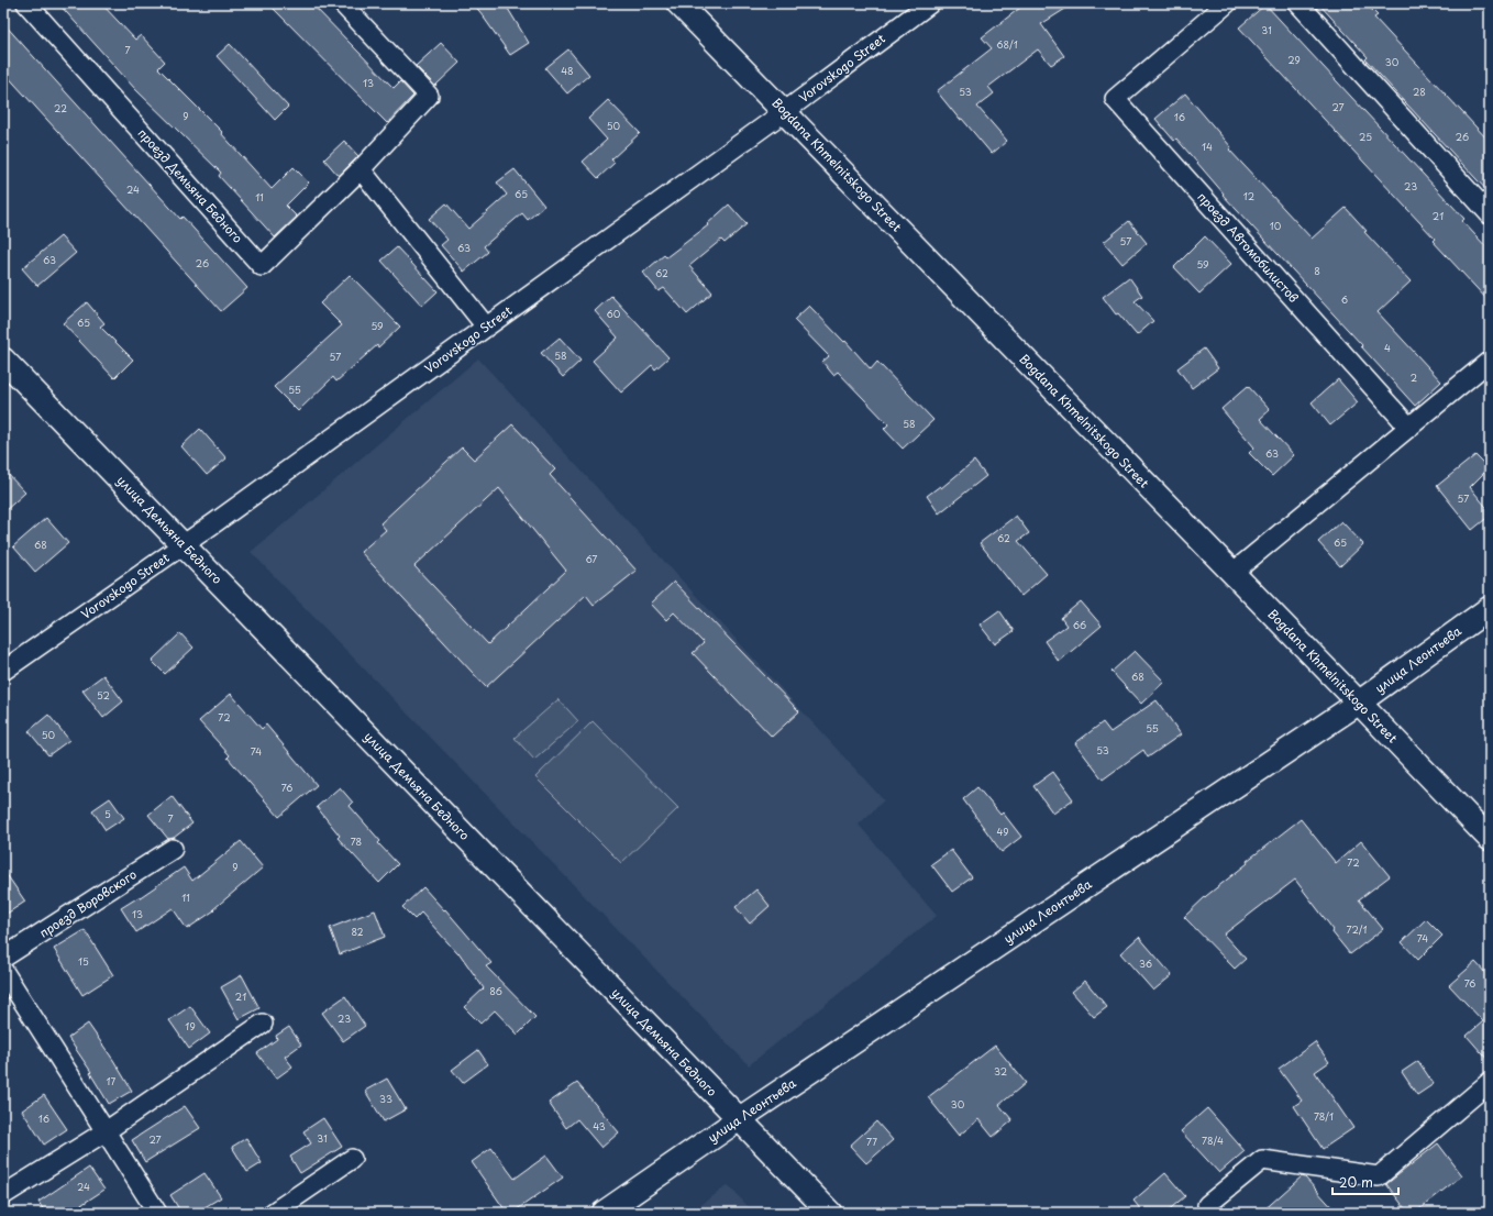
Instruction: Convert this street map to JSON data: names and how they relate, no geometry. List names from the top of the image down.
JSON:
{
  "streets": {
    "street": [
      "Vorovskogo Street",
      "Bogdana Khmelnitskogo Street",
      "проезд Демьяна Бедного",
      "проезд Автомобилистов",
      "улица Демьяна Бедного",
      "улица Леонтьева",
      "проезд Воровского"
    ]
  },
  "crossings": [
    ["Vorovskogo Street", "Bogdana Khmelnitskogo Street"],
    ["Vorovskogo Street", "улица Демьяна Бедного"],
    ["Bogdana Khmelnitskogo Street", "улица Леонтьева"],
    ["улица Демьяна Бедного", "улица Леонтьева"]
  ],
  "house_numbers": [
    "31",
    "68/1",
    "7",
    "29",
    "30",
    "48",
    "13",
    "53",
    "28",
    "27",
    "22",
    "9",
    "16",
    "50",
    "25",
    "26",
    "14",
    "23",
    "24",
    "65",
    "12",
    "11",
    "21",
    "10",
    "57",
    "63",
    "63",
    "26",
    "59",
    "8",
    "62",
    "6",
    "60",
    "65",
    "59",
    "4",
    "58",
    "57",
    "2",
    "55",
    "58",
    "63",
    "57",
    "62",
    "65",
    "68",
    "67",
    "66",
    "68",
    "52",
    "72",
    "55",
    "50",
    "53",
    "74",
    "76",
    "5",
    "7",
    "49",
    "78",
    "72",
    "9",
    "11",
    "13",
    "72/1",
    "82",
    "74",
    "15",
    "36",
    "76",
    "86",
    "21",
    "23",
    "19",
    "32",
    "17",
    "33",
    "30",
    "78/1",
    "16",
    "43",
    "31",
    "27",
    "78/4",
    "77",
    "24"
  ],
  "scale_bar": "20 m"
}
